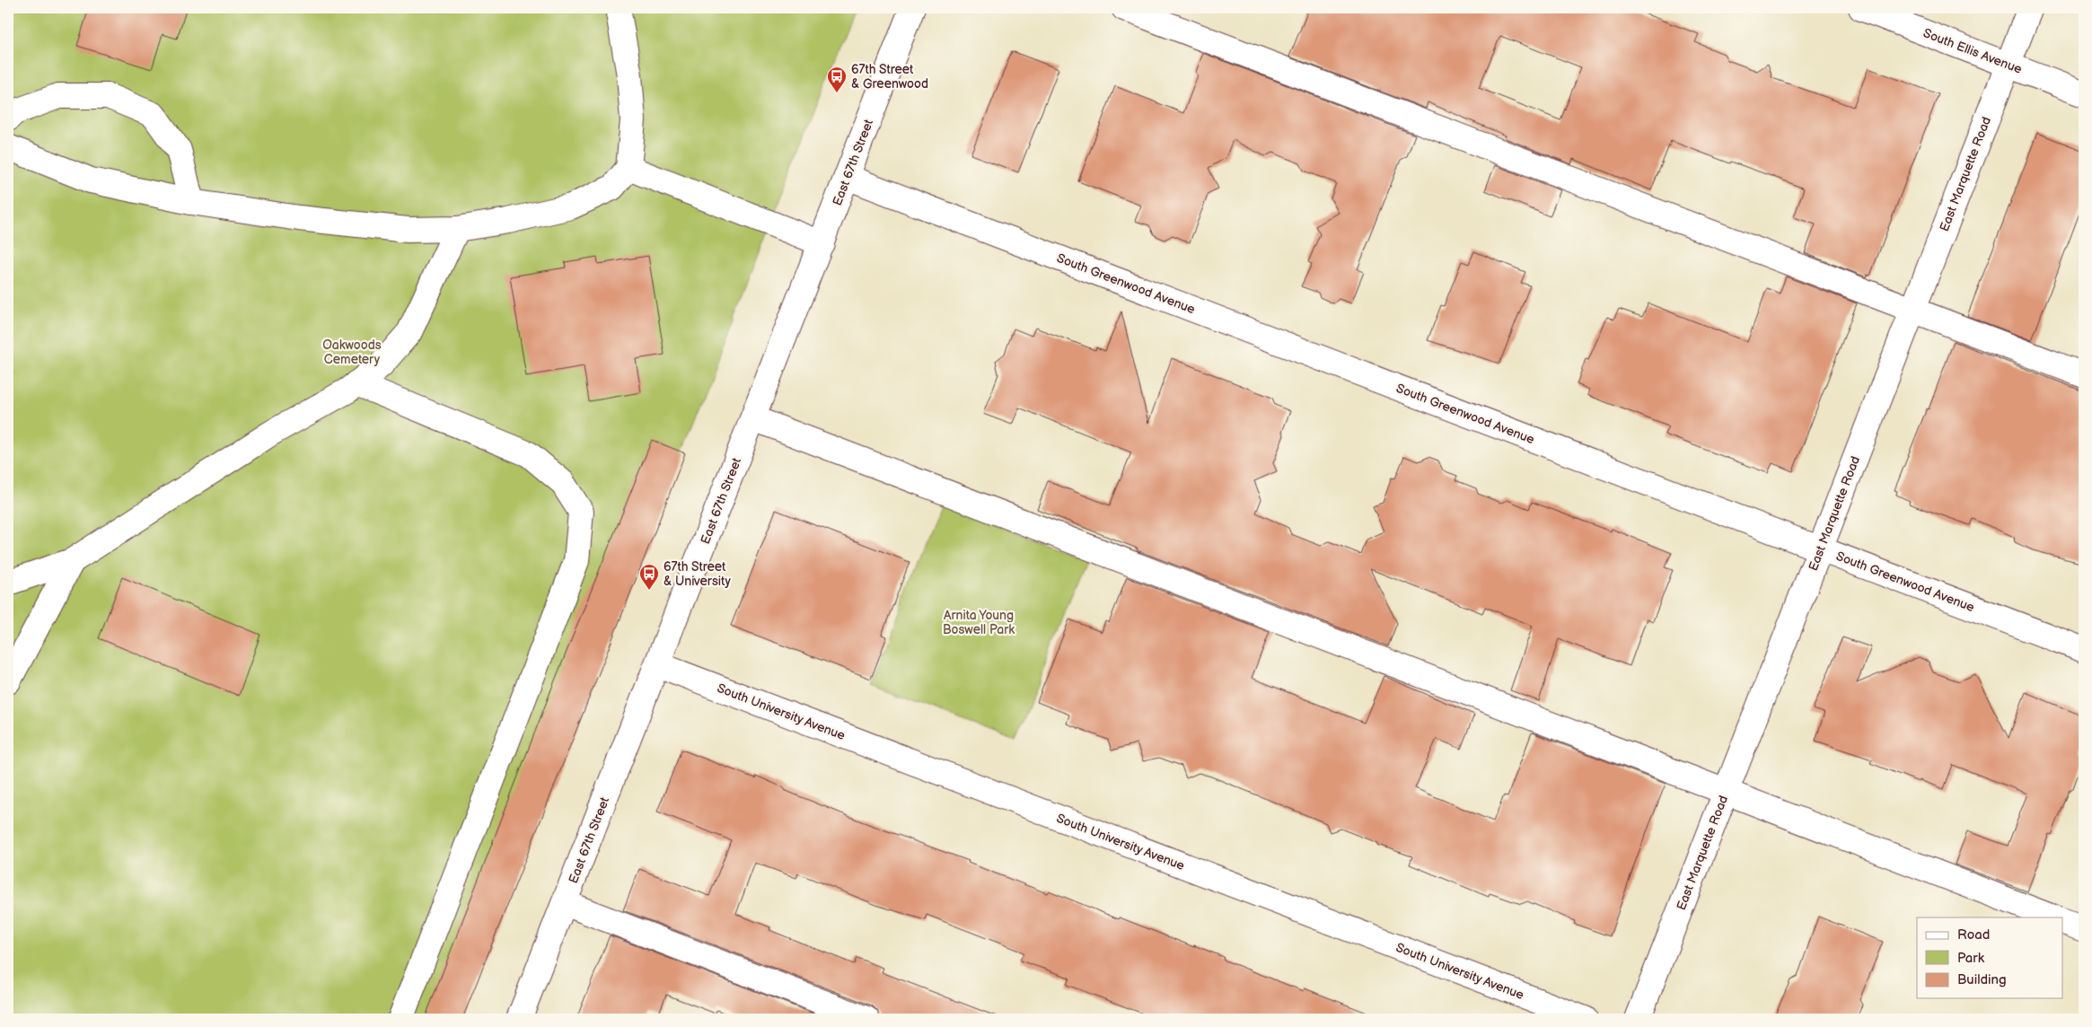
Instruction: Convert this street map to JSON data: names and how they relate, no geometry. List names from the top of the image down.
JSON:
{
  "streets": {
    "street": [
      "South Ellis Avenue",
      "East 67th Street",
      "East Marquette Road",
      "South Greenwood Avenue",
      "South University Avenue"
    ]
  },
  "crossings": [
    ["South Ellis Avenue", "East Marquette Road"],
    ["East 67th Street", "South Greenwood Avenue"],
    ["East 67th Street", "South University Avenue"],
    ["East Marquette Road", "South Greenwood Avenue"]
  ],
  "parks": ["Oakwoods Cemetery", "Arnita Young Boswell Park"],
  "places": {
    "bus stop": ["67th Street & Greenwood", "67th Street & University"]
  },
  "legend": ["Road", "Park", "Building"]
}
